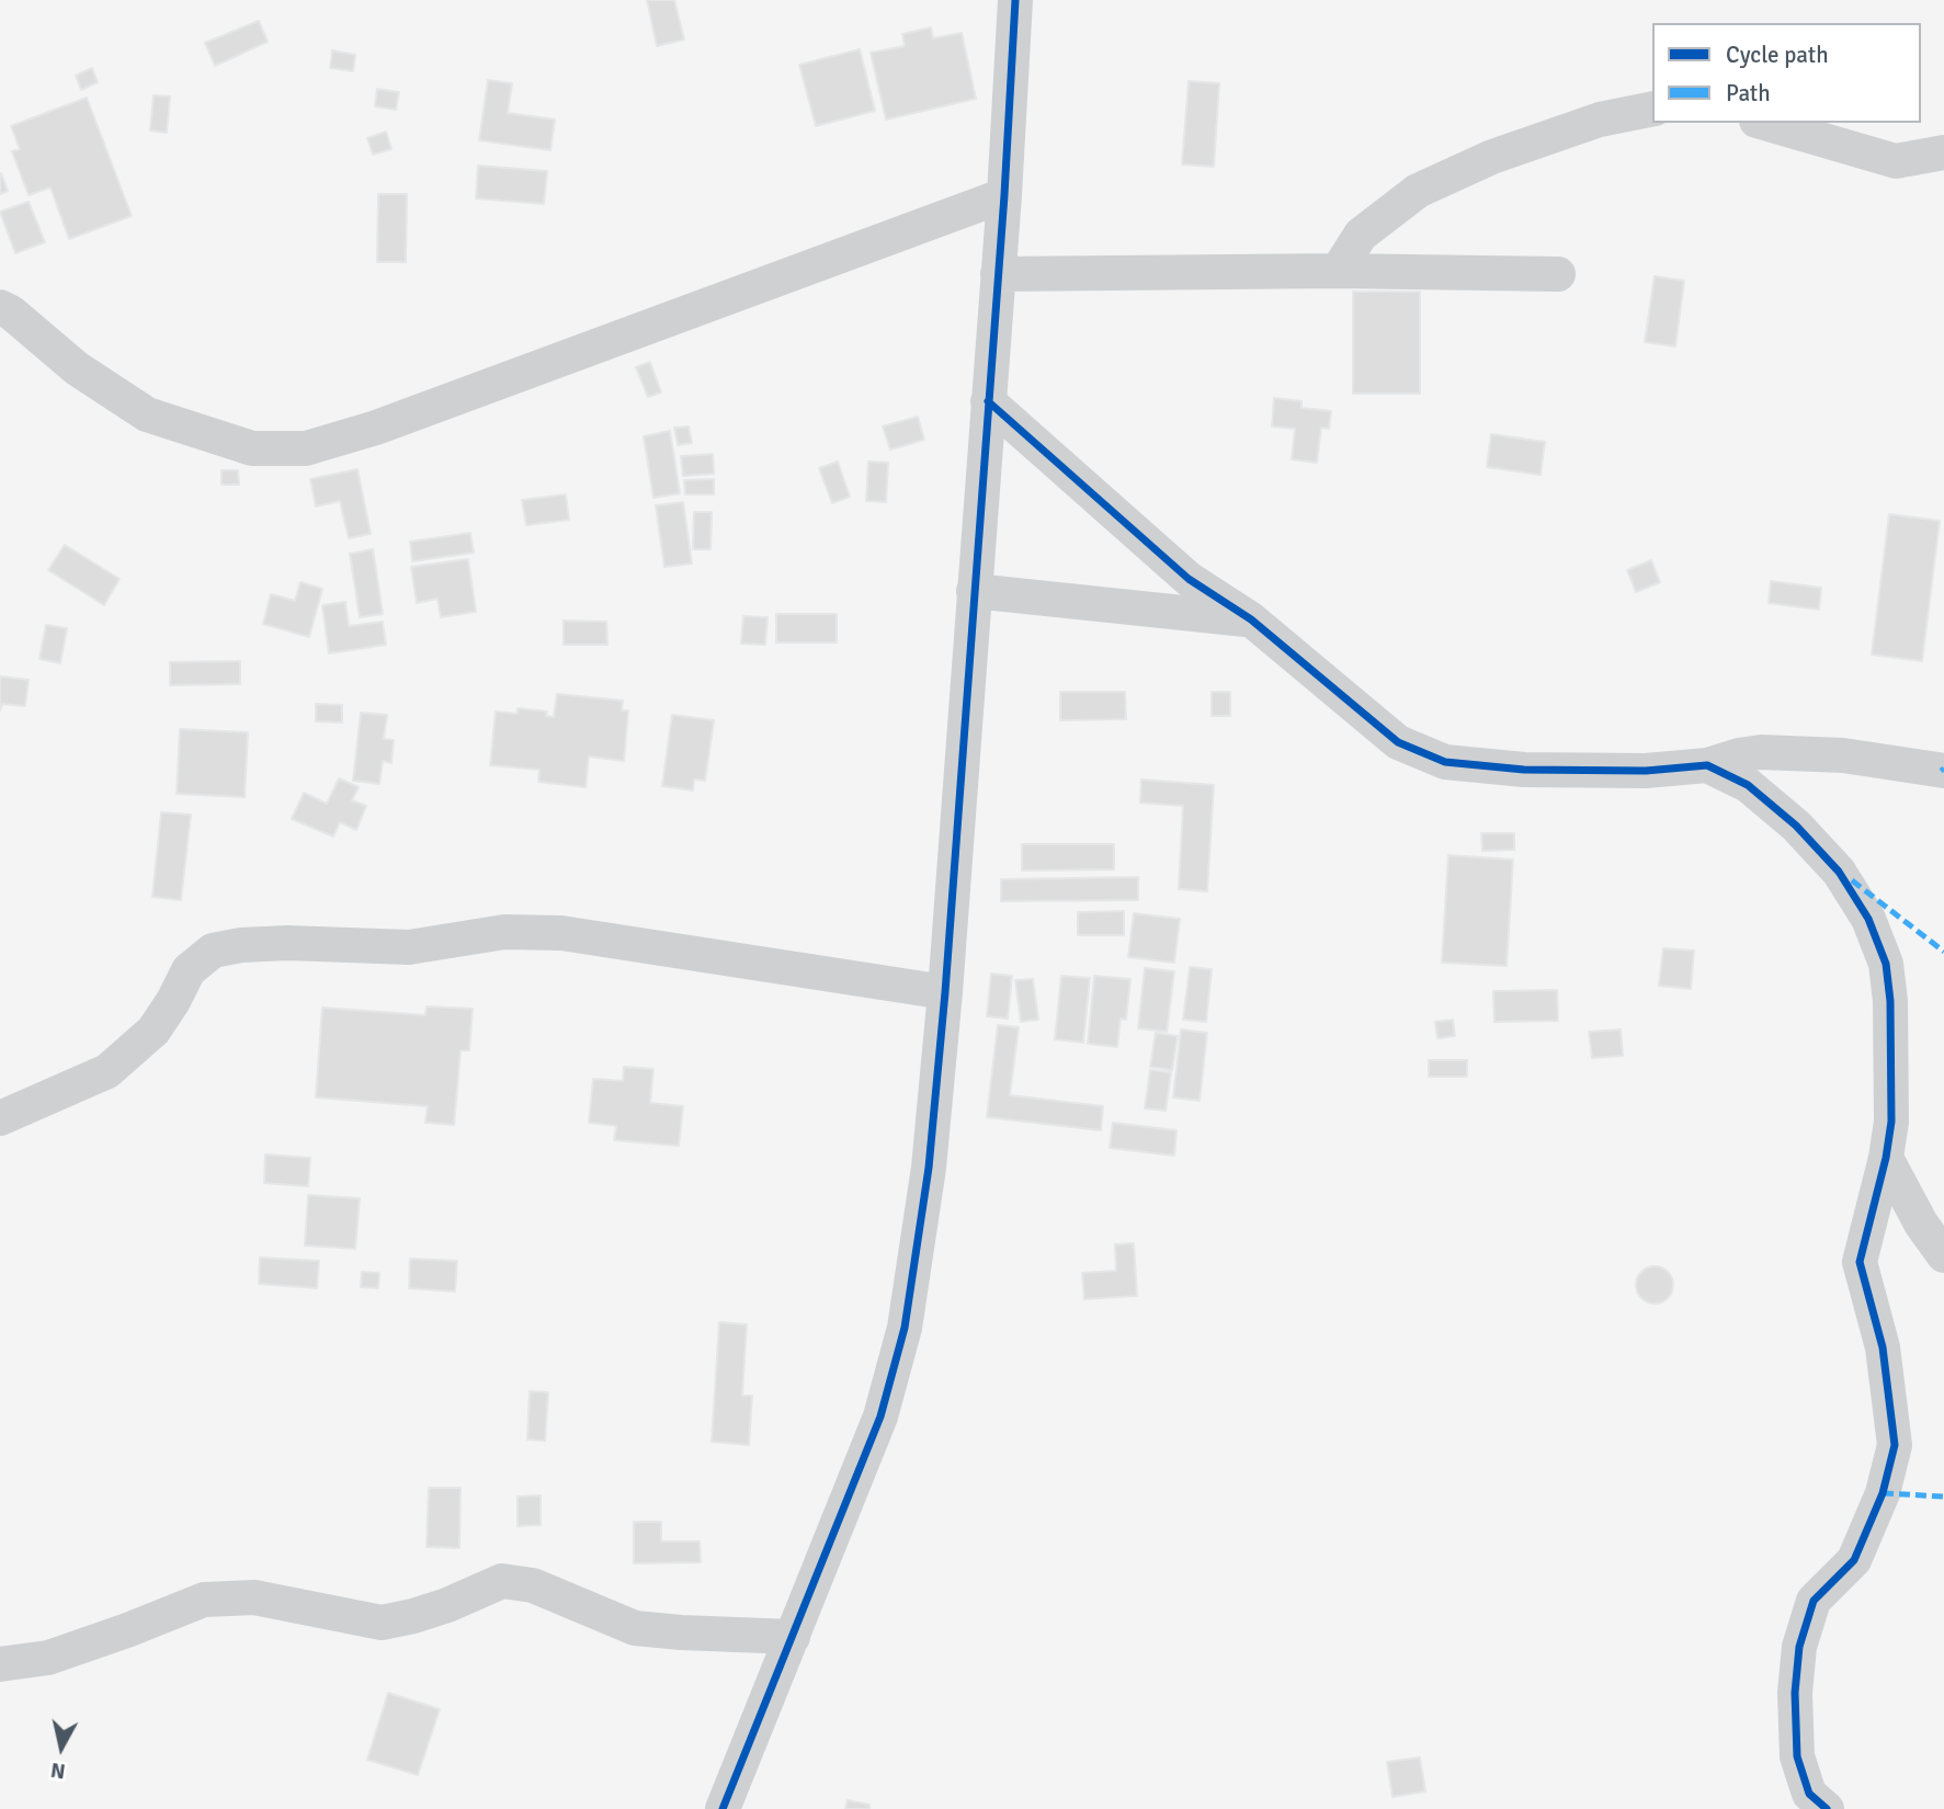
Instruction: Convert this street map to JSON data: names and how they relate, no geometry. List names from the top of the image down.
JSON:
{
  "legend": ["Cycle path", "Path"],
  "north": "bottom"
}
